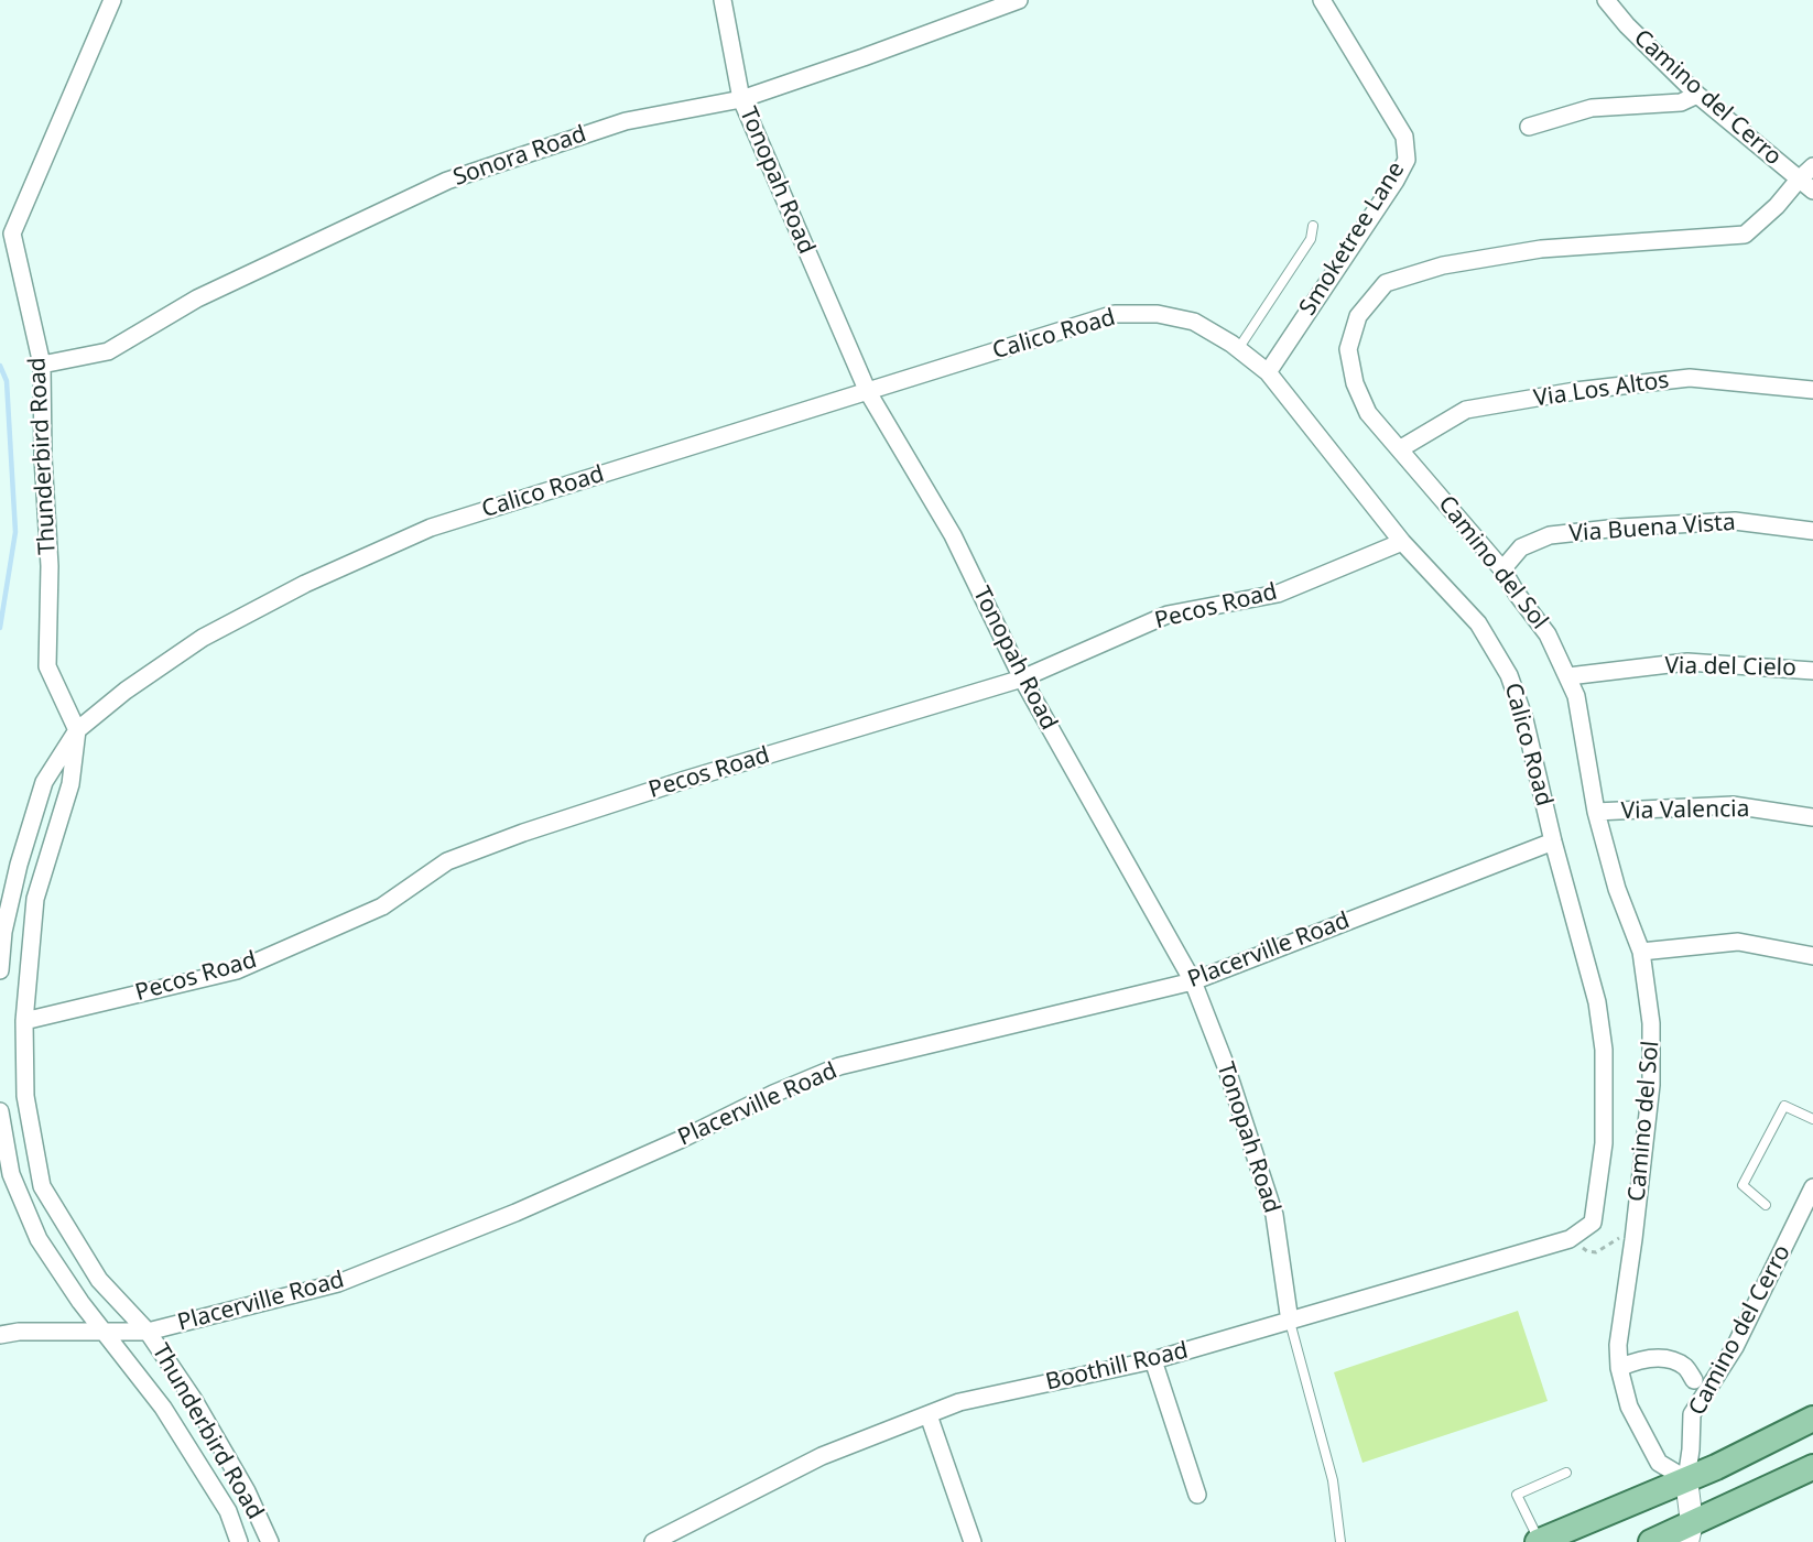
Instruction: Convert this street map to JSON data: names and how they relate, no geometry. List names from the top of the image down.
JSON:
{
  "streets": {
    "street": [
      "Camino del Cerro",
      "Sonora Road",
      "Tonopah Road",
      "Smoketree Lane",
      "Calico Road",
      "Via Los Altos",
      "Thunderbird Road",
      "Via Buena Vista",
      "Camino del Sol",
      "Pecos Road",
      "Via del Cielo",
      "Via Valencia",
      "Placerville Road",
      "Boothill Road"
    ]
  },
  "crossings": [
    ["Camino del Cerro", "Camino del Sol"],
    ["Sonora Road", "Tonopah Road"],
    ["Sonora Road", "Thunderbird Road"],
    ["Tonopah Road", "Calico Road"],
    ["Tonopah Road", "Pecos Road"],
    ["Tonopah Road", "Placerville Road"],
    ["Tonopah Road", "Boothill Road"],
    ["Smoketree Lane", "Calico Road"],
    ["Calico Road", "Thunderbird Road"],
    ["Calico Road", "Pecos Road"],
    ["Calico Road", "Placerville Road"],
    ["Calico Road", "Boothill Road"],
    ["Via Los Altos", "Camino del Sol"],
    ["Thunderbird Road", "Pecos Road"],
    ["Thunderbird Road", "Placerville Road"],
    ["Via Buena Vista", "Camino del Sol"],
    ["Camino del Sol", "Via del Cielo"],
    ["Camino del Sol", "Via Valencia"]
  ]
}
